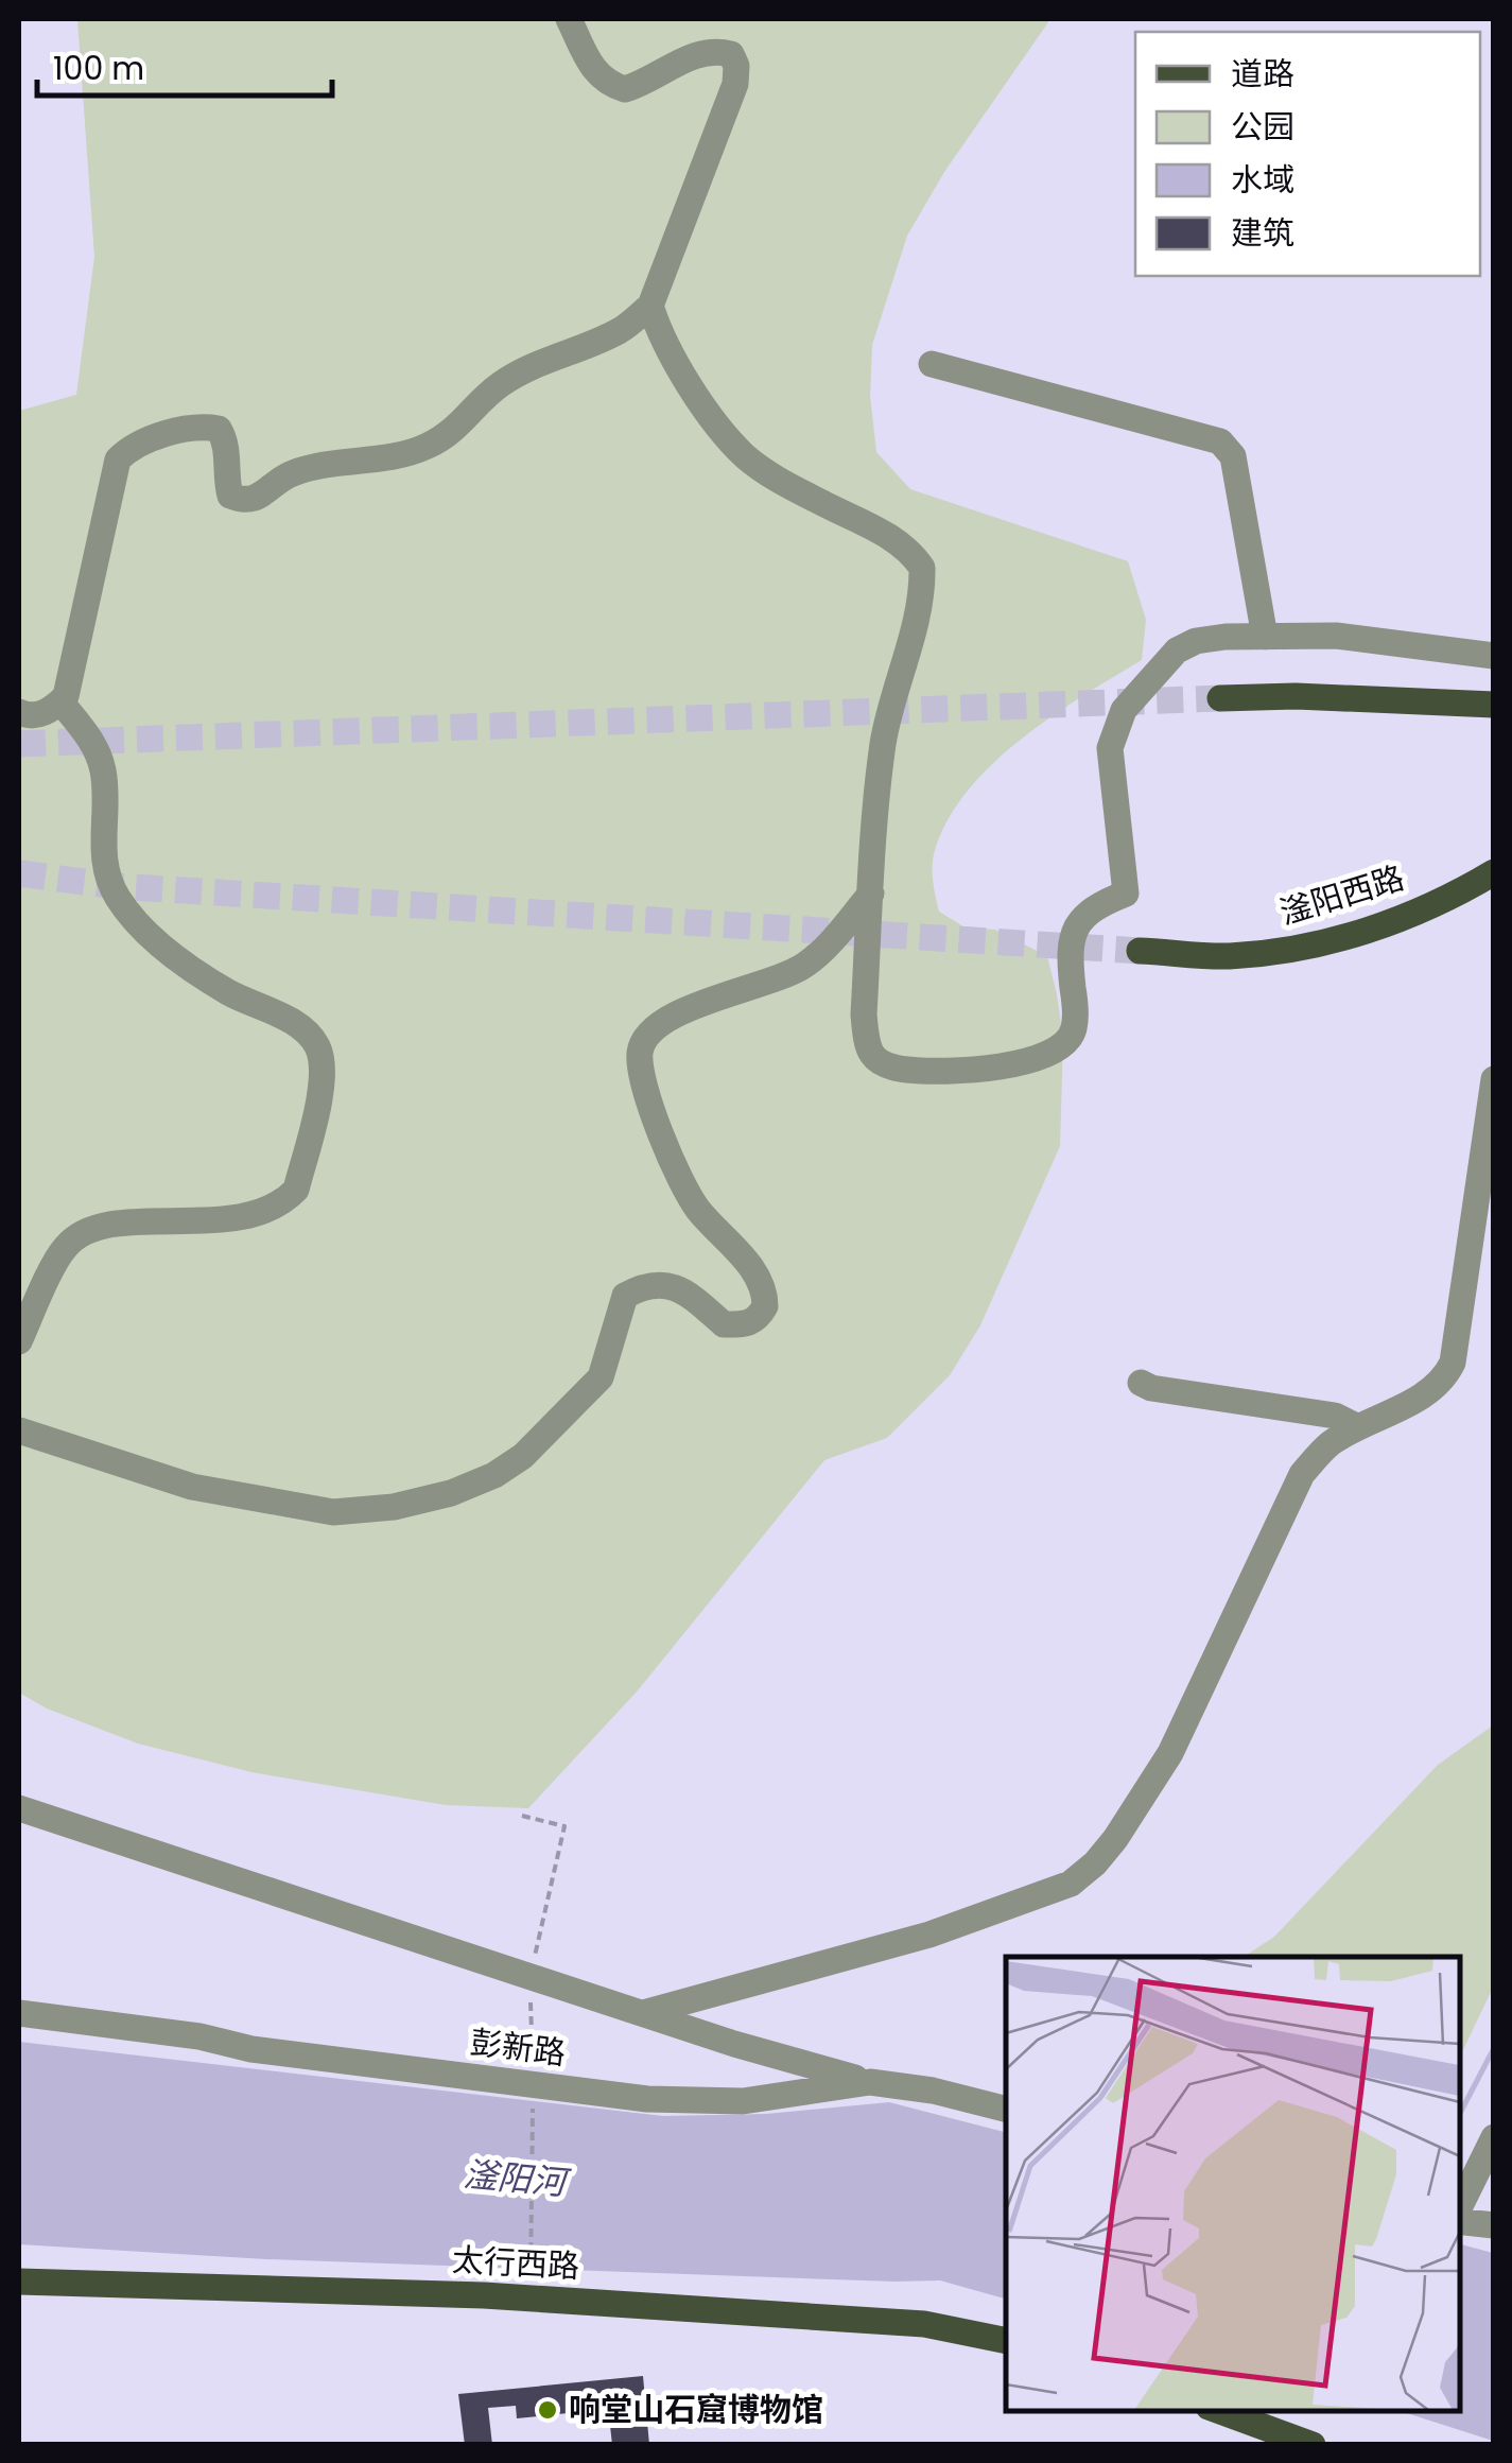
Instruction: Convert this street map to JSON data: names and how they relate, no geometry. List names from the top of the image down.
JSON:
{
  "streets": {
    "main road": ["滏阳西路", "太行西路"],
    "street": ["彭新路"]
  },
  "water": ["滏阳河"],
  "places": ["响堂山石窟博物馆"],
  "legend": [
    "道路",
    "公园",
    "水域",
    "建筑"
  ],
  "scale_bar": "100 m"
}
